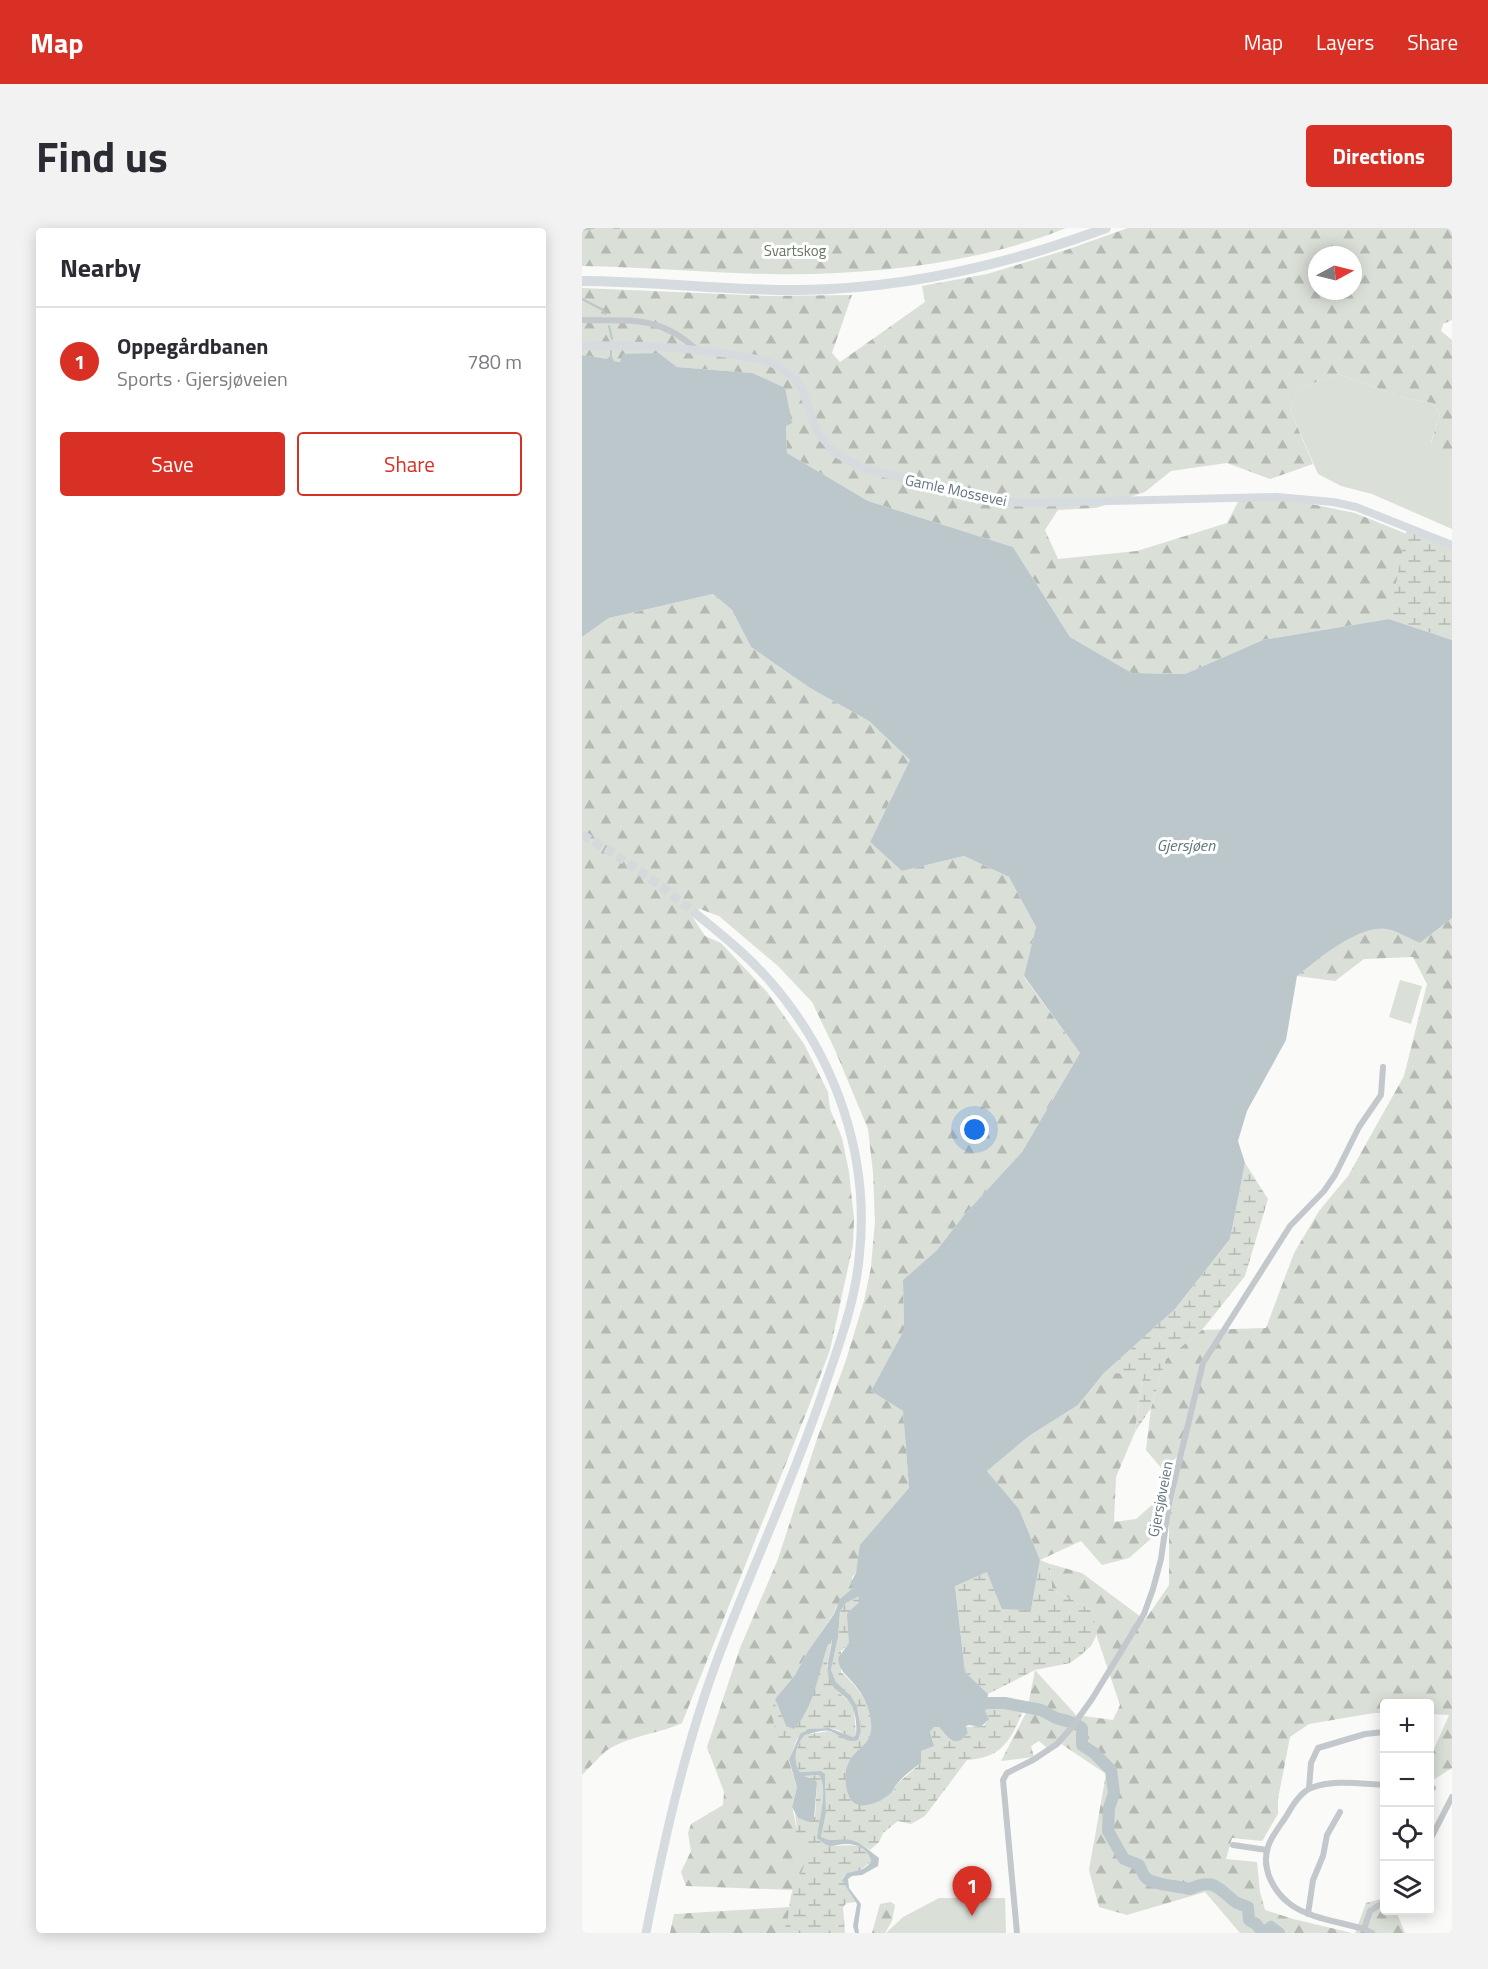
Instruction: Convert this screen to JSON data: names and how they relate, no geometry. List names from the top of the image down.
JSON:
{
  "streets": {
    "main road": ["Gamle Mossevei"],
    "street": ["Gjersjøveien"]
  },
  "water": ["Gjersjøen"],
  "parks": ["Svartskog"],
  "north": "right",
  "page": {
    "header": "Map",
    "nav": ["Map", "Layers", "Share"],
    "title": "Find us",
    "buttons": [
      "Directions",
      ["Save", "Share"]
    ],
    "heading": "Nearby",
    "list": [
      {
        "mark": "1",
        "name": "Oppegårdbanen",
        "note": "Sports · Gjersjøveien",
        "value": "780 m"
      }
    ],
    "map_buttons": ["+", "−"],
    "pins": "1"
  }
}
